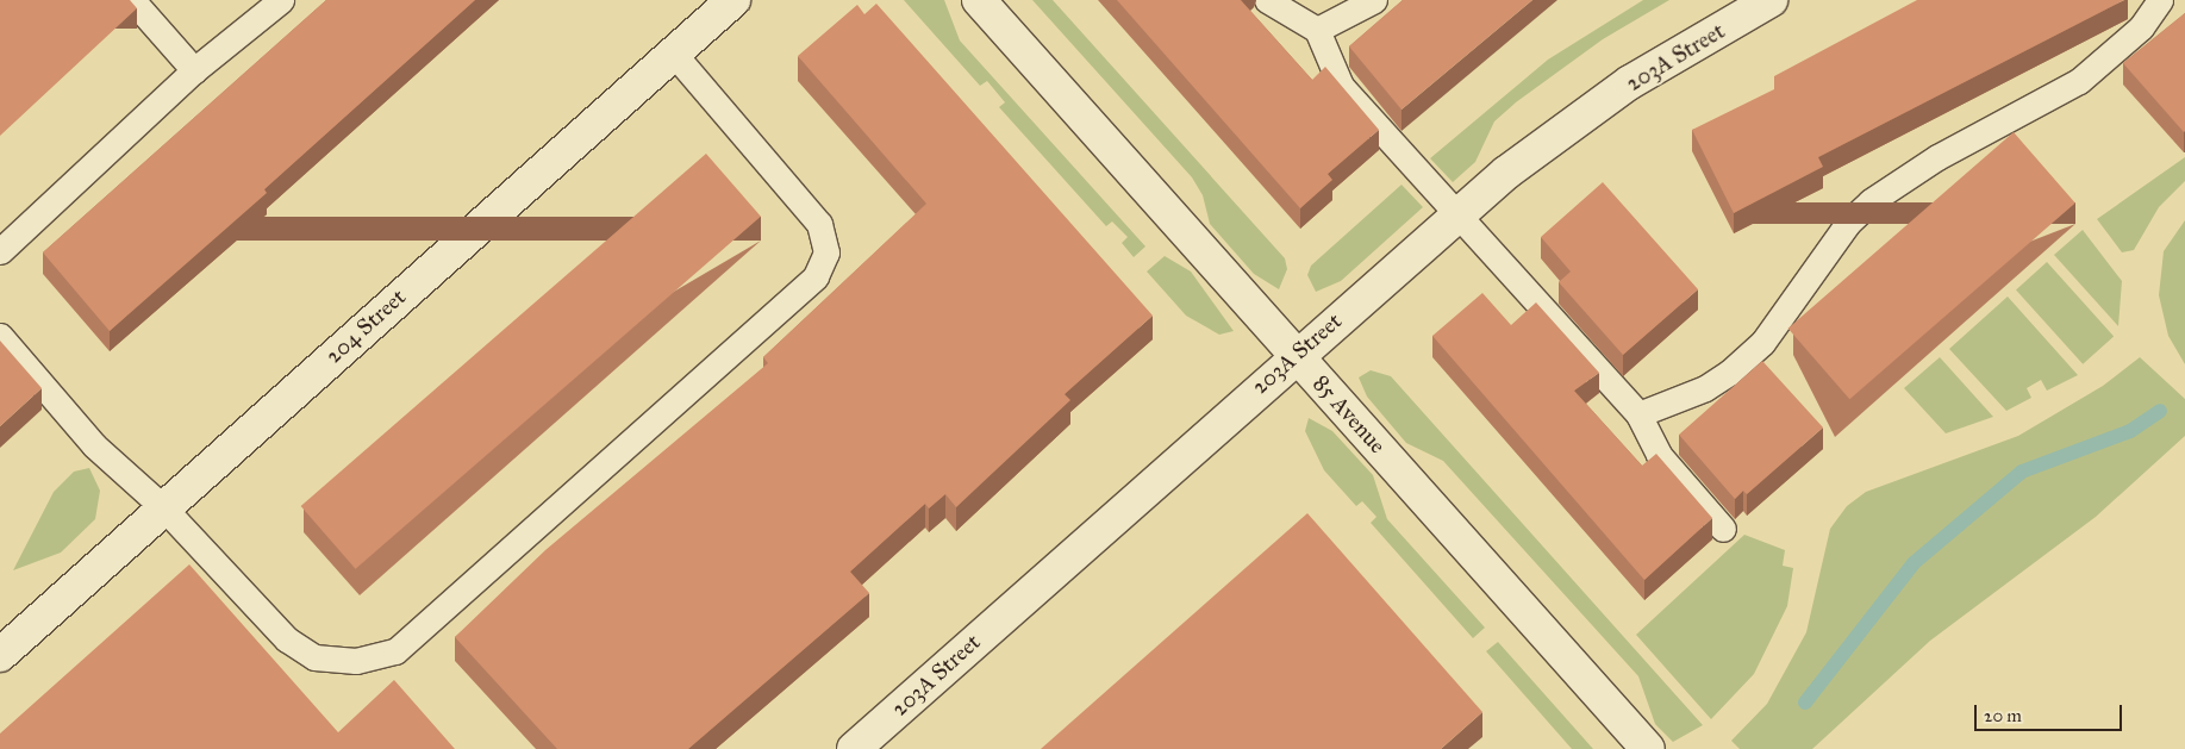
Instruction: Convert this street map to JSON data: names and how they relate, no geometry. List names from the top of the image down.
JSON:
{
  "streets": {
    "street": ["203A Street", "204 Street", "85 Avenue"]
  },
  "crossings": [
    ["203A Street", "85 Avenue"]
  ],
  "scale_bar": "20 m"
}
